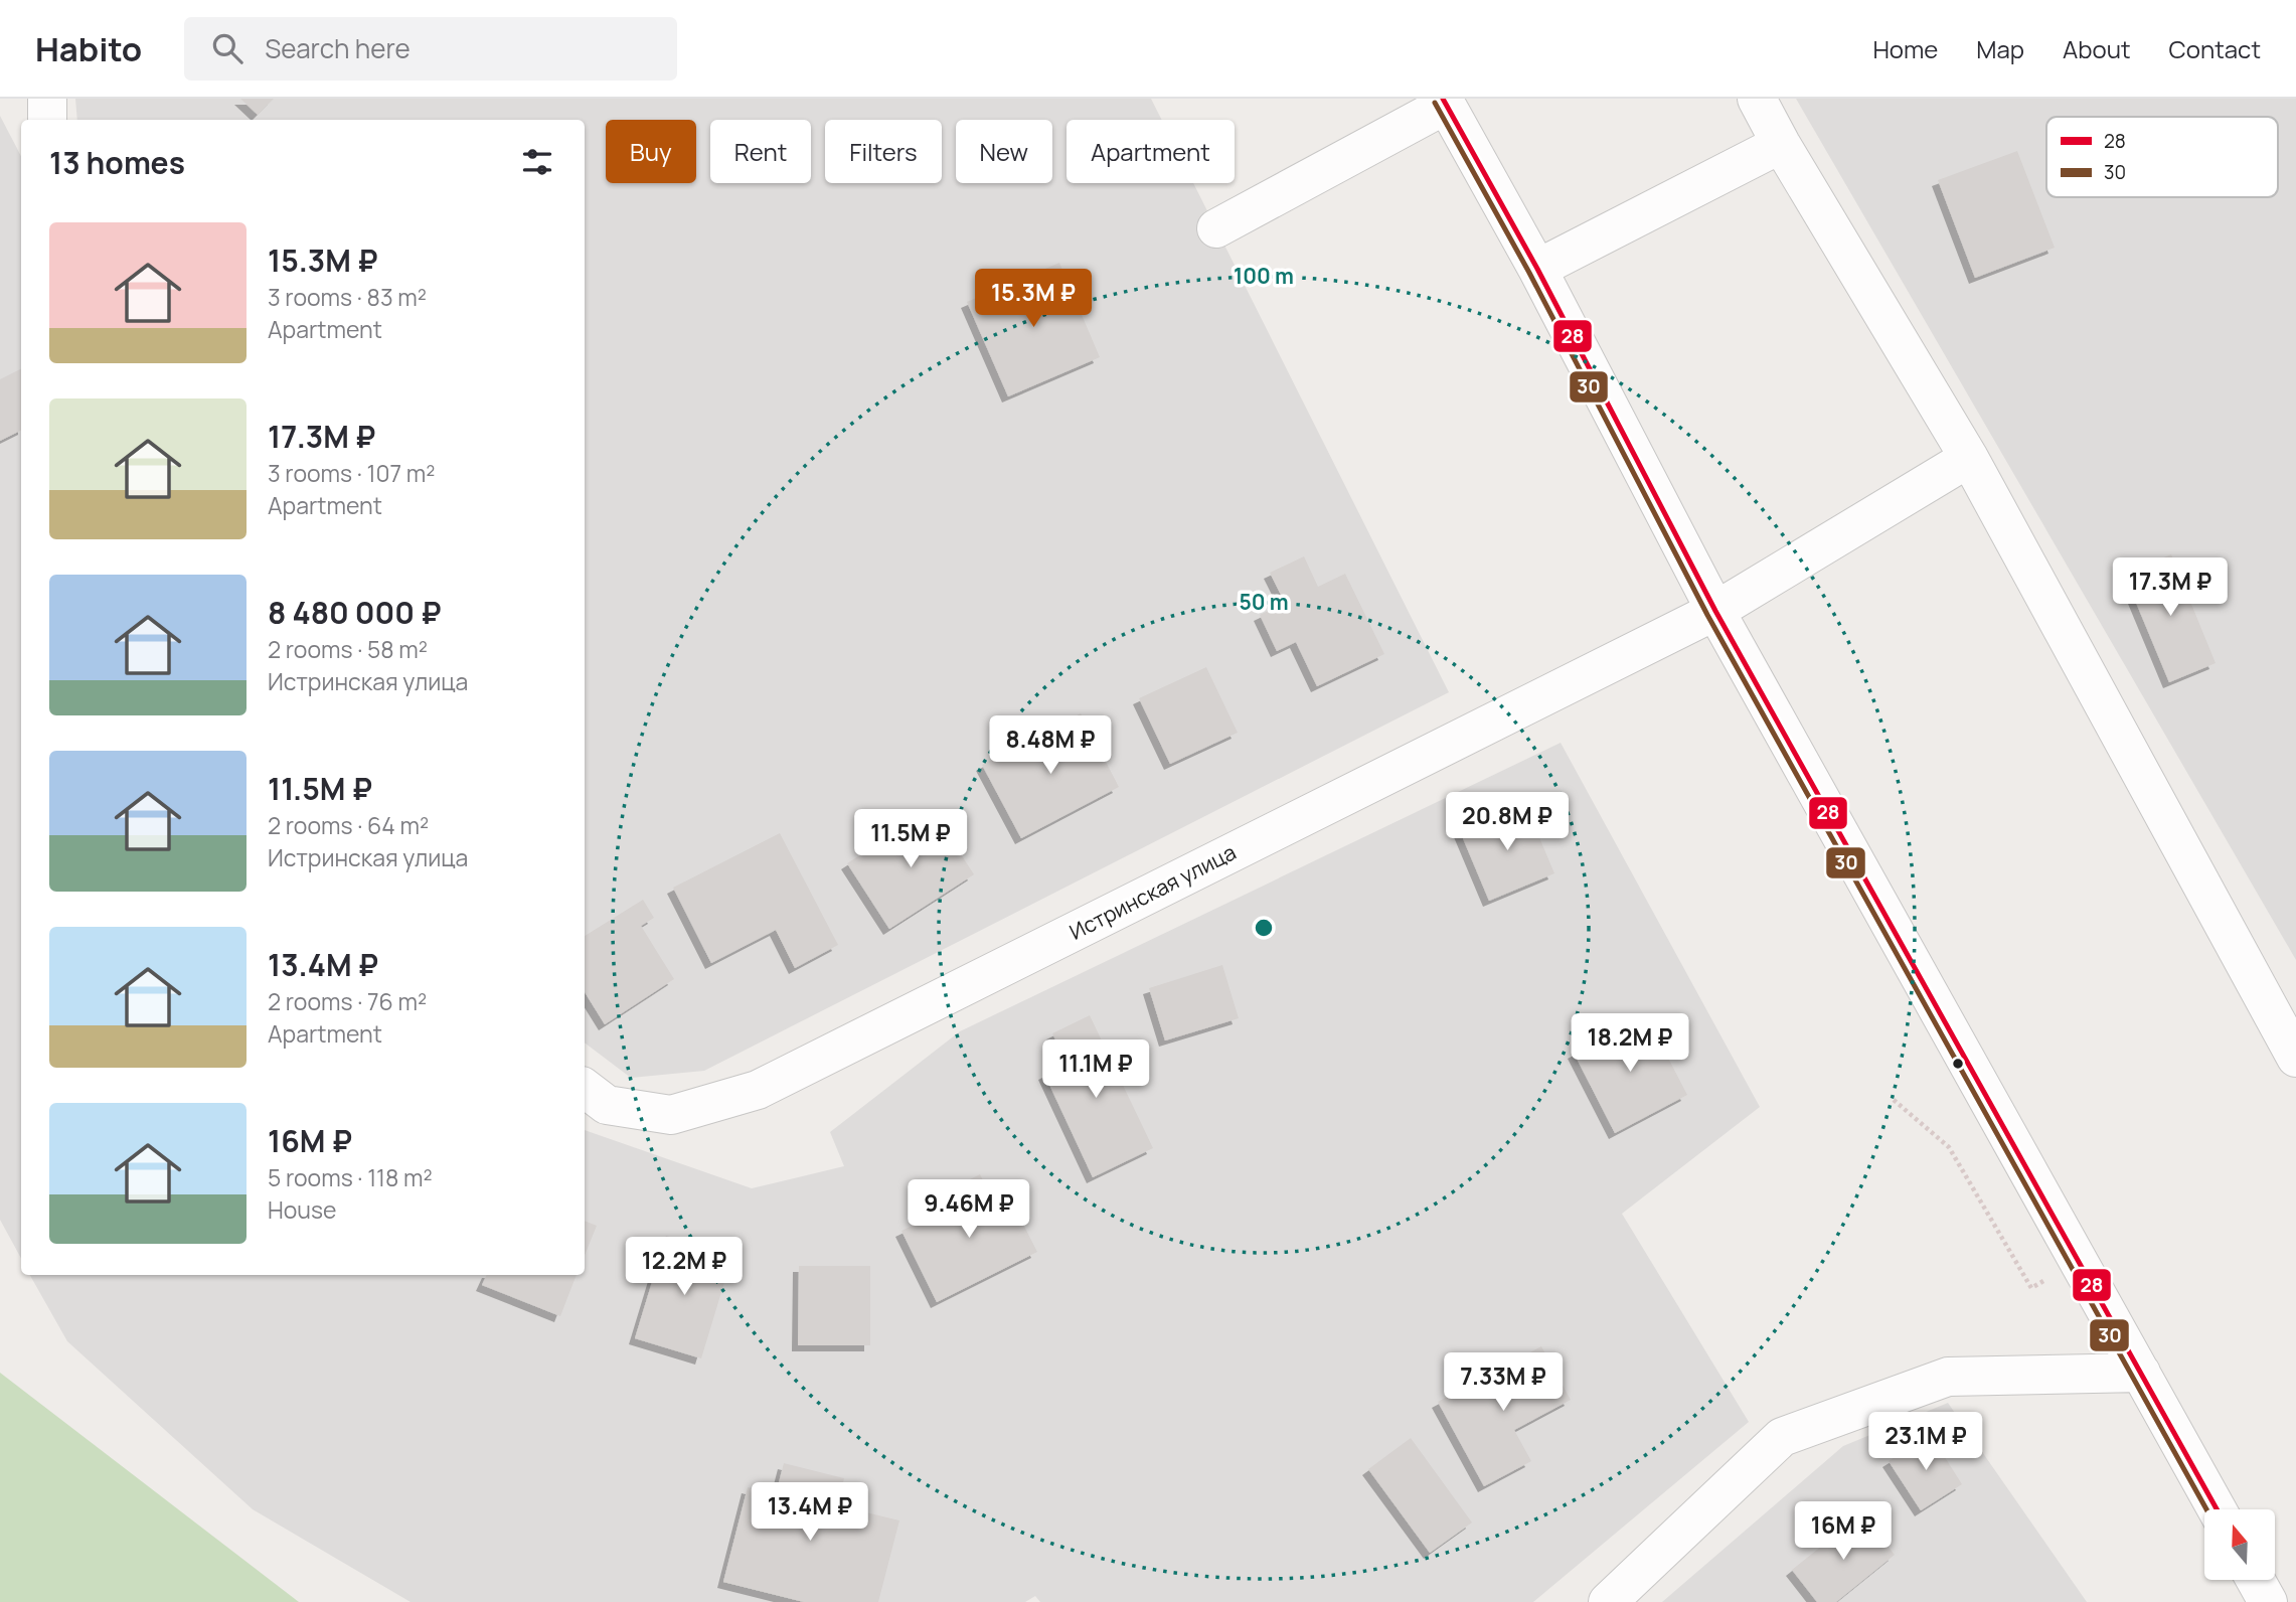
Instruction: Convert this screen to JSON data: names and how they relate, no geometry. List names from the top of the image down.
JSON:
{
  "streets": {
    "street": ["Истринская улица"]
  },
  "lines": ["transit line 28", "transit line 30"],
  "legend": ["28", "30"],
  "north": "top",
  "page": {
    "header": "Habito",
    "search": "Search here",
    "nav": [
      "Home",
      "Map",
      "About",
      "Contact"
    ],
    "chip": [
      "Buy",
      "Rent",
      "Filters",
      "New",
      "Apartment"
    ],
    "heading": "13 homes",
    "list": [
      {
        "name": "15.3M ₽",
        "note": "3 rooms · 83 m² · Apartment"
      },
      {
        "name": "17.3M ₽",
        "note": "3 rooms · 107 m² · Apartment"
      },
      {
        "name": "8 480 000 ₽",
        "note": "2 rooms · 58 m² · Истринская улица"
      },
      {
        "name": "11.5M ₽",
        "note": "2 rooms · 64 m² · Истринская улица"
      },
      {
        "name": "13.4M ₽",
        "note": "2 rooms · 76 m² · Apartment"
      },
      {
        "name": "16M ₽",
        "note": "5 rooms · 118 m² · House"
      }
    ],
    "price": [
      "15.3M ₽",
      "17.3M ₽",
      "8.48M ₽",
      "20.8M ₽",
      "11.5M ₽",
      "18.2M ₽",
      "11.1M ₽",
      "9.46M ₽",
      "12.2M ₽",
      "7.33M ₽",
      "23.1M ₽",
      "13.4M ₽",
      "16M ₽"
    ]
  },
  "rings": ["100 m", "50 m"]
}
